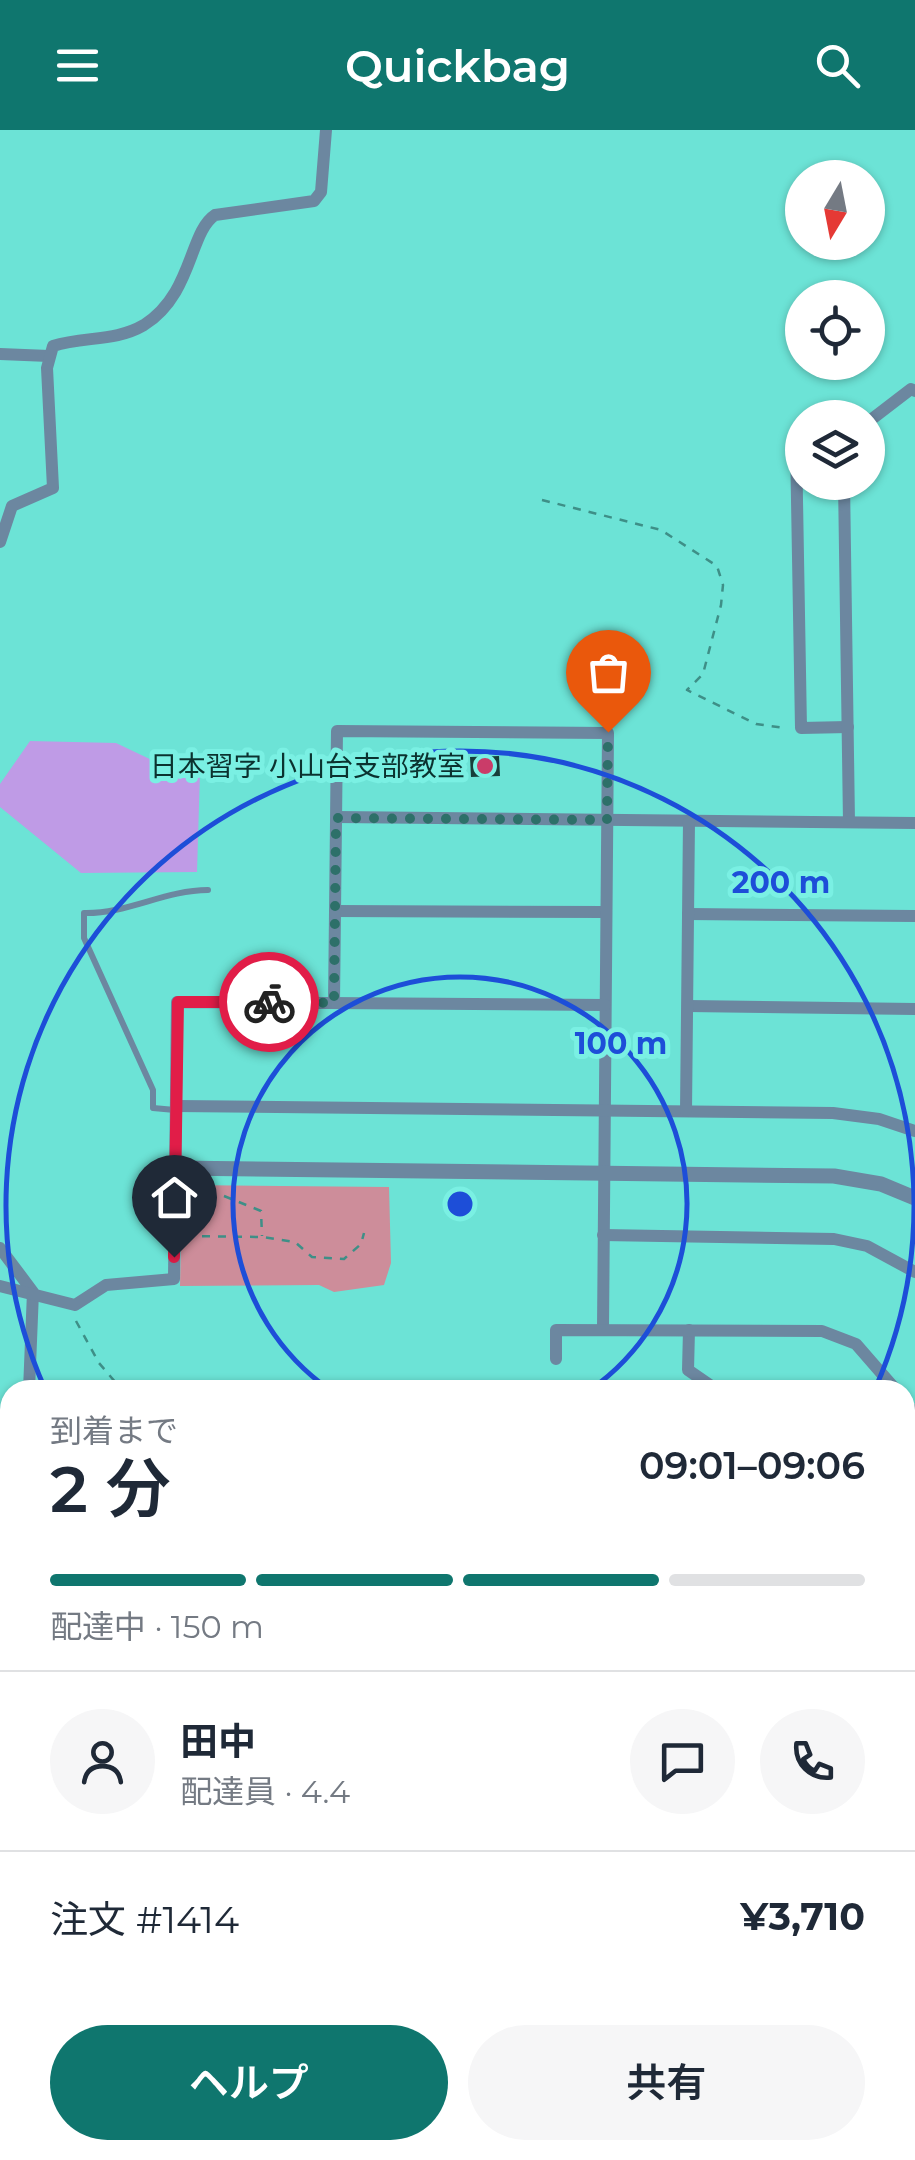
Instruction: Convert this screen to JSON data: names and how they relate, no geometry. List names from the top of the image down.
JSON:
{
  "places": ["日本習字 小山台支部教室"],
  "north": "bottom",
  "page": {
    "header": "Quickbag",
    "heading": ["2 分", "到着まで", "09:01–09:06"],
    "panel": [
      "田中",
      "配達員 · 4.4",
      "注文 #1414",
      "¥3,710"
    ],
    "bar": "配達中 · 150 m",
    "buttons": ["ヘルプ", "共有"]
  },
  "rings": ["200 m", "100 m"]
}
